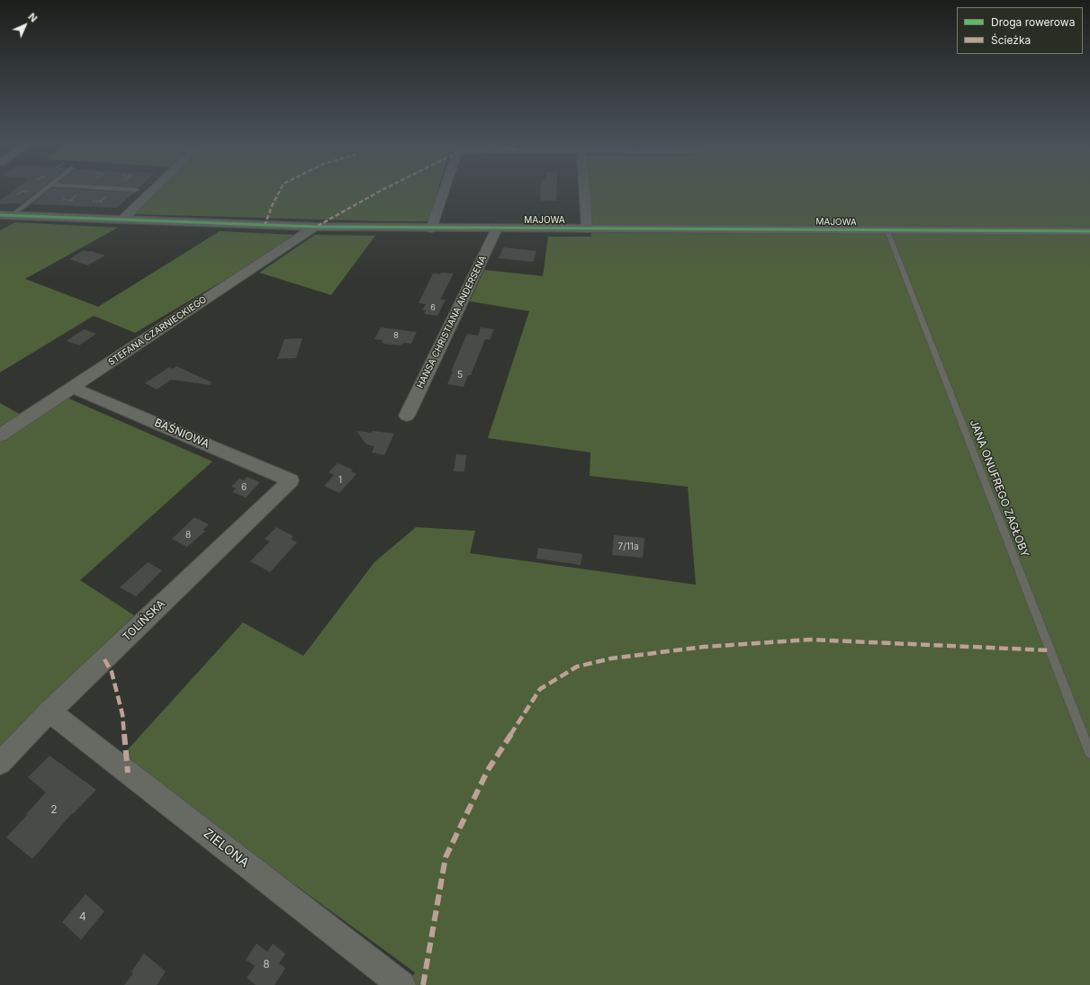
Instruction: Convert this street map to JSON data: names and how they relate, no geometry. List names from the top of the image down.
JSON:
{
  "streets": {
    "street": [
      "MAJOWA",
      "HANSA CHRISTIANA ANDERSENA",
      "STEFANA CZARNIECKIEGO",
      "BAŚNIOWA",
      "TOLIŃSKA",
      "ZIELONA"
    ],
    "lane": ["JANA ONUFREGO ZAGŁOBY"]
  },
  "crossings": [
    ["MAJOWA", "HANSA CHRISTIANA ANDERSENA"],
    ["MAJOWA", "STEFANA CZARNIECKIEGO"],
    ["MAJOWA", "JANA ONUFREGO ZAGŁOBY"],
    ["STEFANA CZARNIECKIEGO", "BAŚNIOWA"],
    ["BAŚNIOWA", "TOLIŃSKA"],
    ["TOLIŃSKA", "ZIELONA"]
  ],
  "house_numbers": [
    "6",
    "8",
    "5",
    "1",
    "6",
    "8",
    "7/11a",
    "2",
    "4",
    "8"
  ],
  "legend": ["Droga rowerowa", "Ścieżka"],
  "north": "top right"
}
